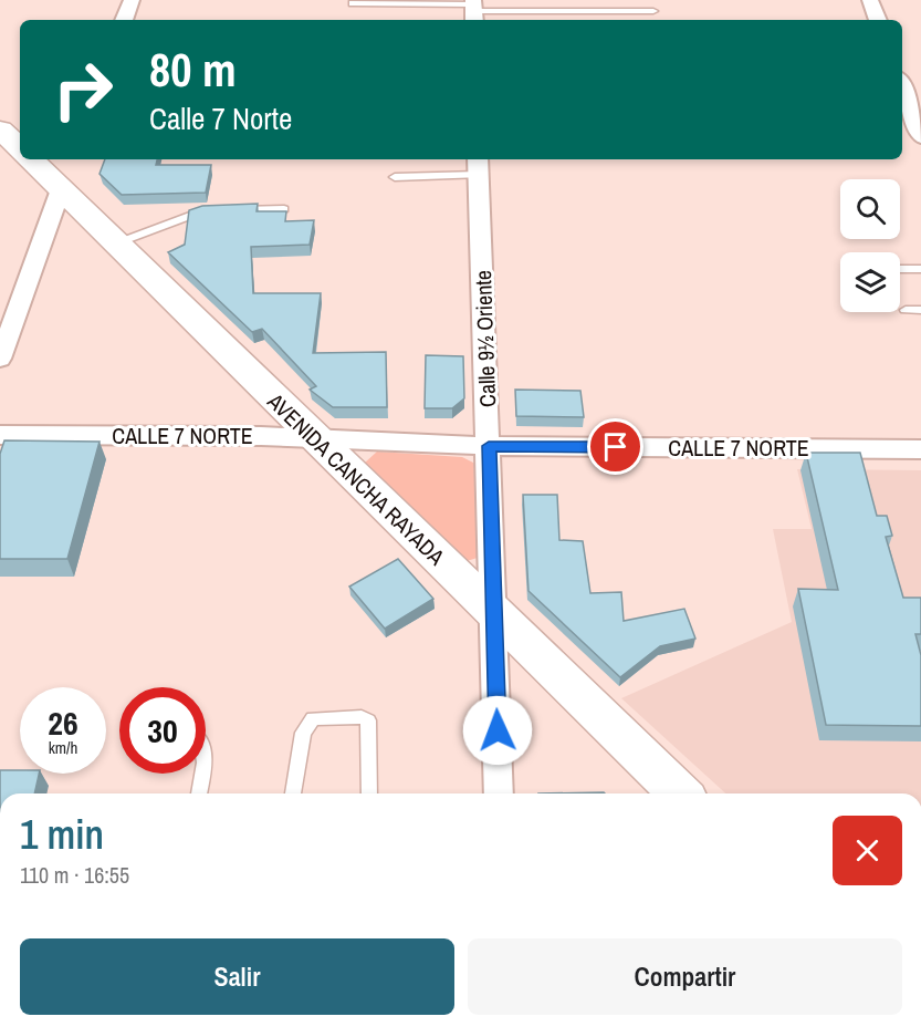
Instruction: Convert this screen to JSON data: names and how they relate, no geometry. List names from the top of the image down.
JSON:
{
  "streets": {
    "main road": ["AVENIDA CANCHA RAYADA"],
    "street": ["Calle 9½ Oriente", "CALLE 7 NORTE"]
  },
  "crossings": [
    ["Calle 9½ Oriente", "CALLE 7 NORTE"],
    ["Calle 9½ Oriente", "AVENIDA CANCHA RAYADA"],
    ["CALLE 7 NORTE", "AVENIDA CANCHA RAYADA"]
  ],
  "page": {
    "turn": ["80 m", "Calle 7 Norte"],
    "speed": "26 km/h",
    "limit": "30",
    "heading": ["1 min", "110 m · 16:55"],
    "buttons": ["Salir", "Compartir"]
  }
}
